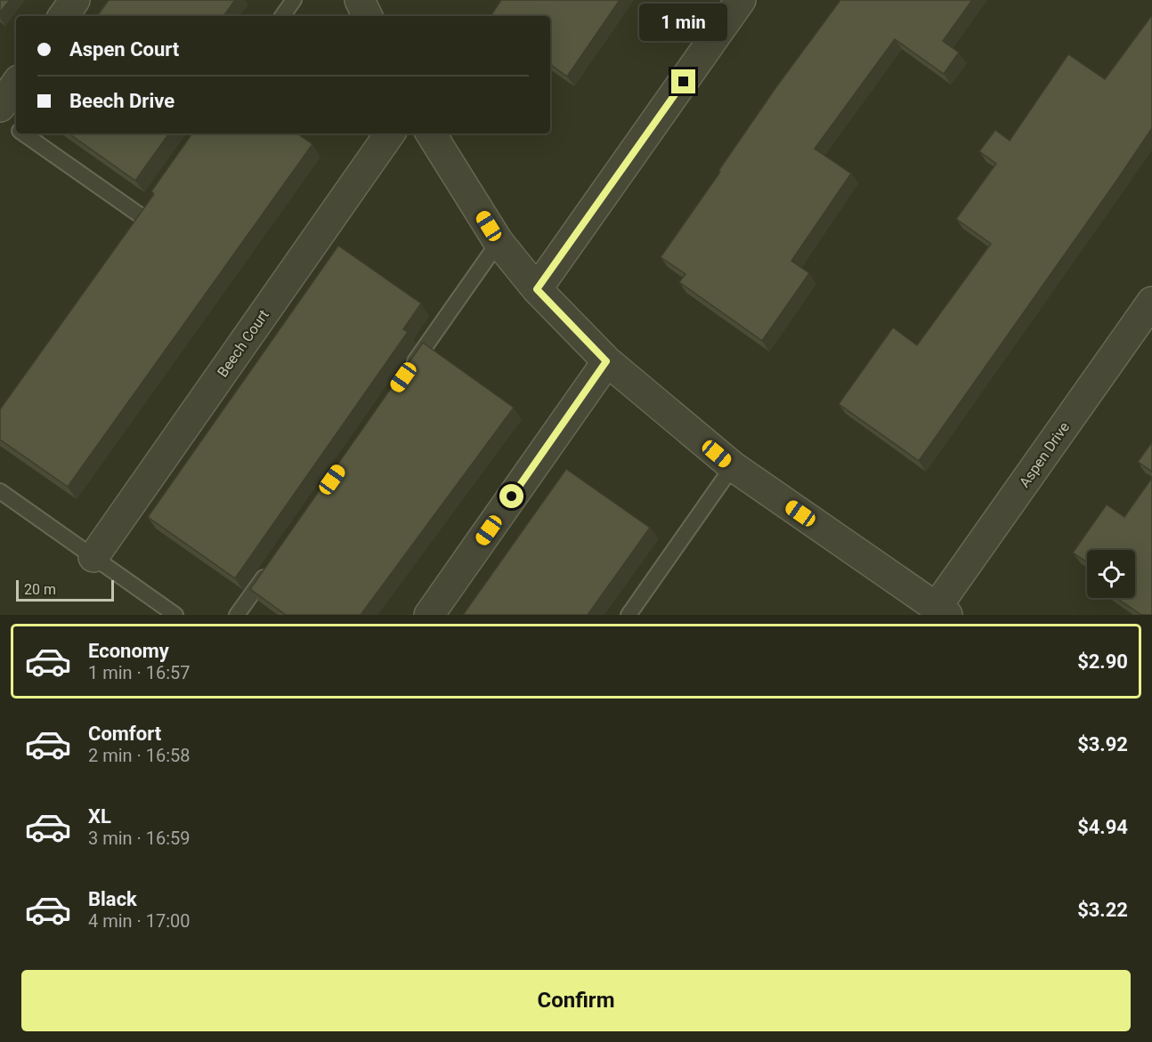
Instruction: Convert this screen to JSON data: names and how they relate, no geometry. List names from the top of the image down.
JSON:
{
  "streets": {
    "street": ["Beech Court", "Aspen Drive"]
  },
  "scale_bar": "20 m",
  "page": {
    "bubble": "1 min",
    "banner": ["Aspen Court", "Beech Drive"],
    "scale": "20 m",
    "list": [
      {
        "name": "Economy",
        "note": "1 min · 16:57",
        "value": "$2.90"
      },
      {
        "name": "Comfort",
        "note": "2 min · 16:58",
        "value": "$3.92"
      },
      {
        "name": "XL",
        "note": "3 min · 16:59",
        "value": "$4.94"
      },
      {
        "name": "Black",
        "note": "4 min · 17:00",
        "value": "$3.22"
      }
    ],
    "buttons": "Confirm"
  }
}
